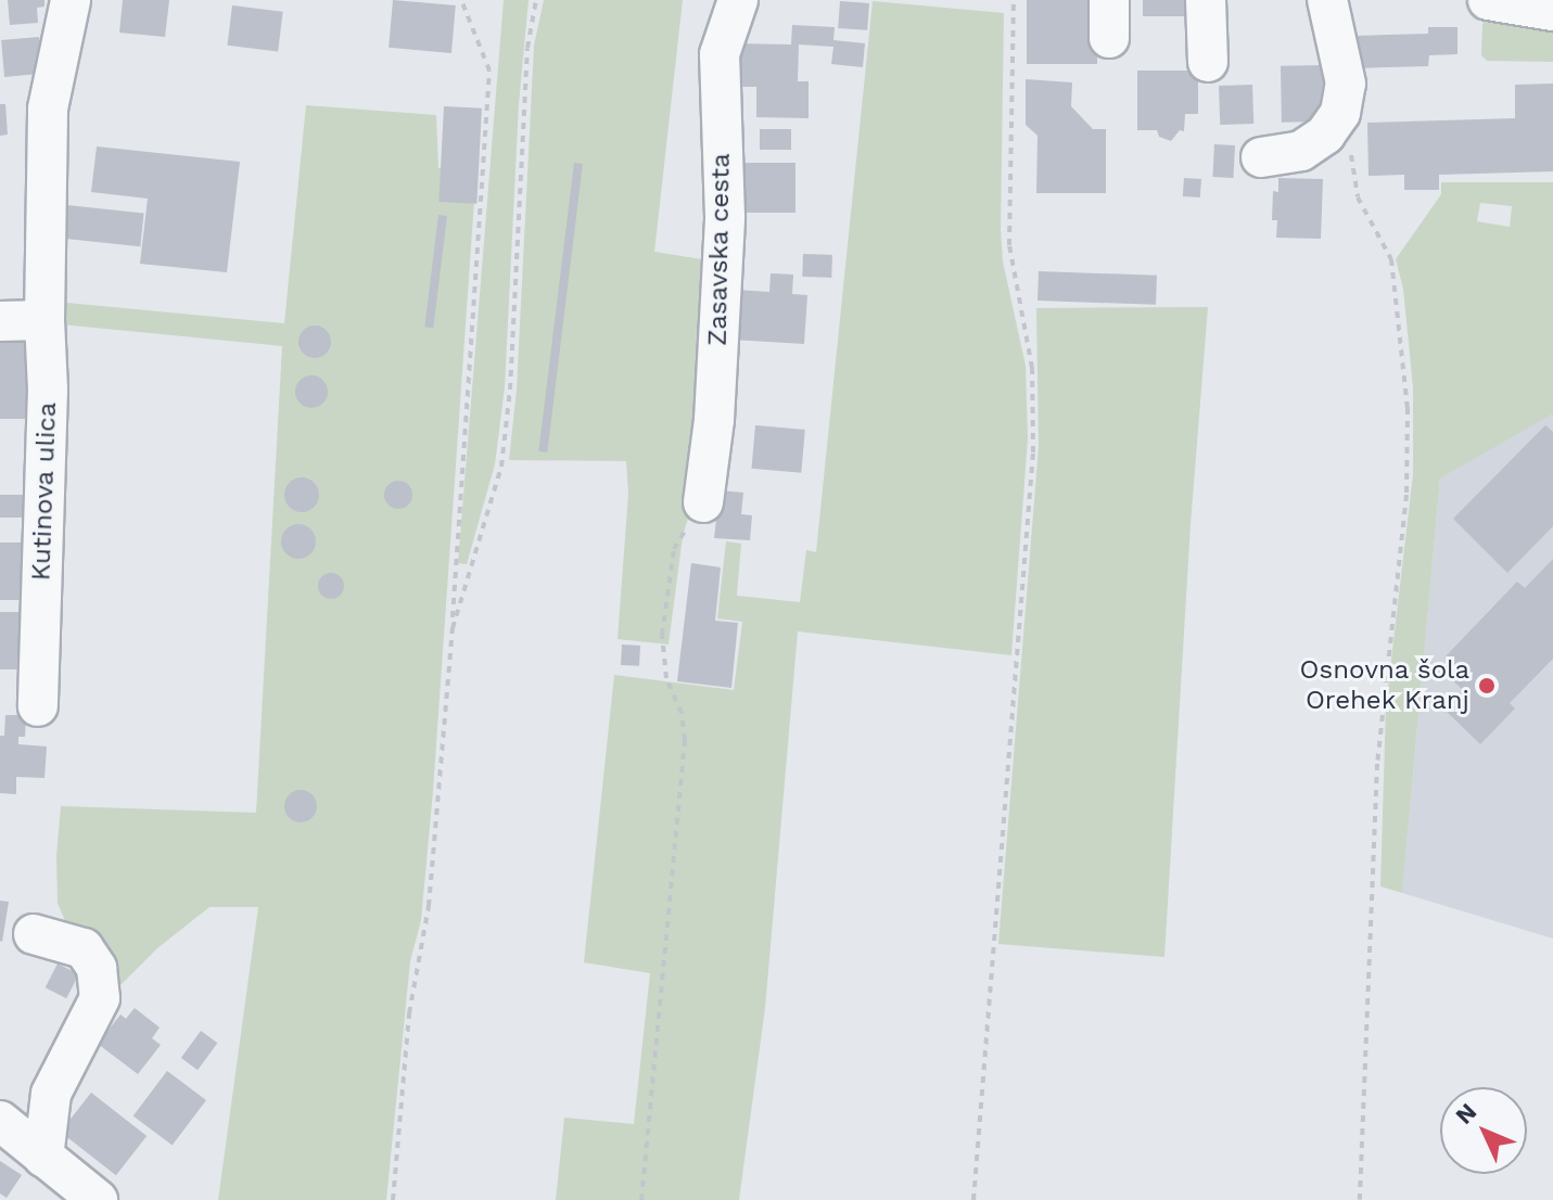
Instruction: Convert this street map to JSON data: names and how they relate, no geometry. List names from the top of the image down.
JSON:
{
  "streets": {
    "street": ["Zasavska cesta", "Kutinova ulica"]
  },
  "places": ["Osnovna šola Orehek Kranj"],
  "north": "top left"
}
